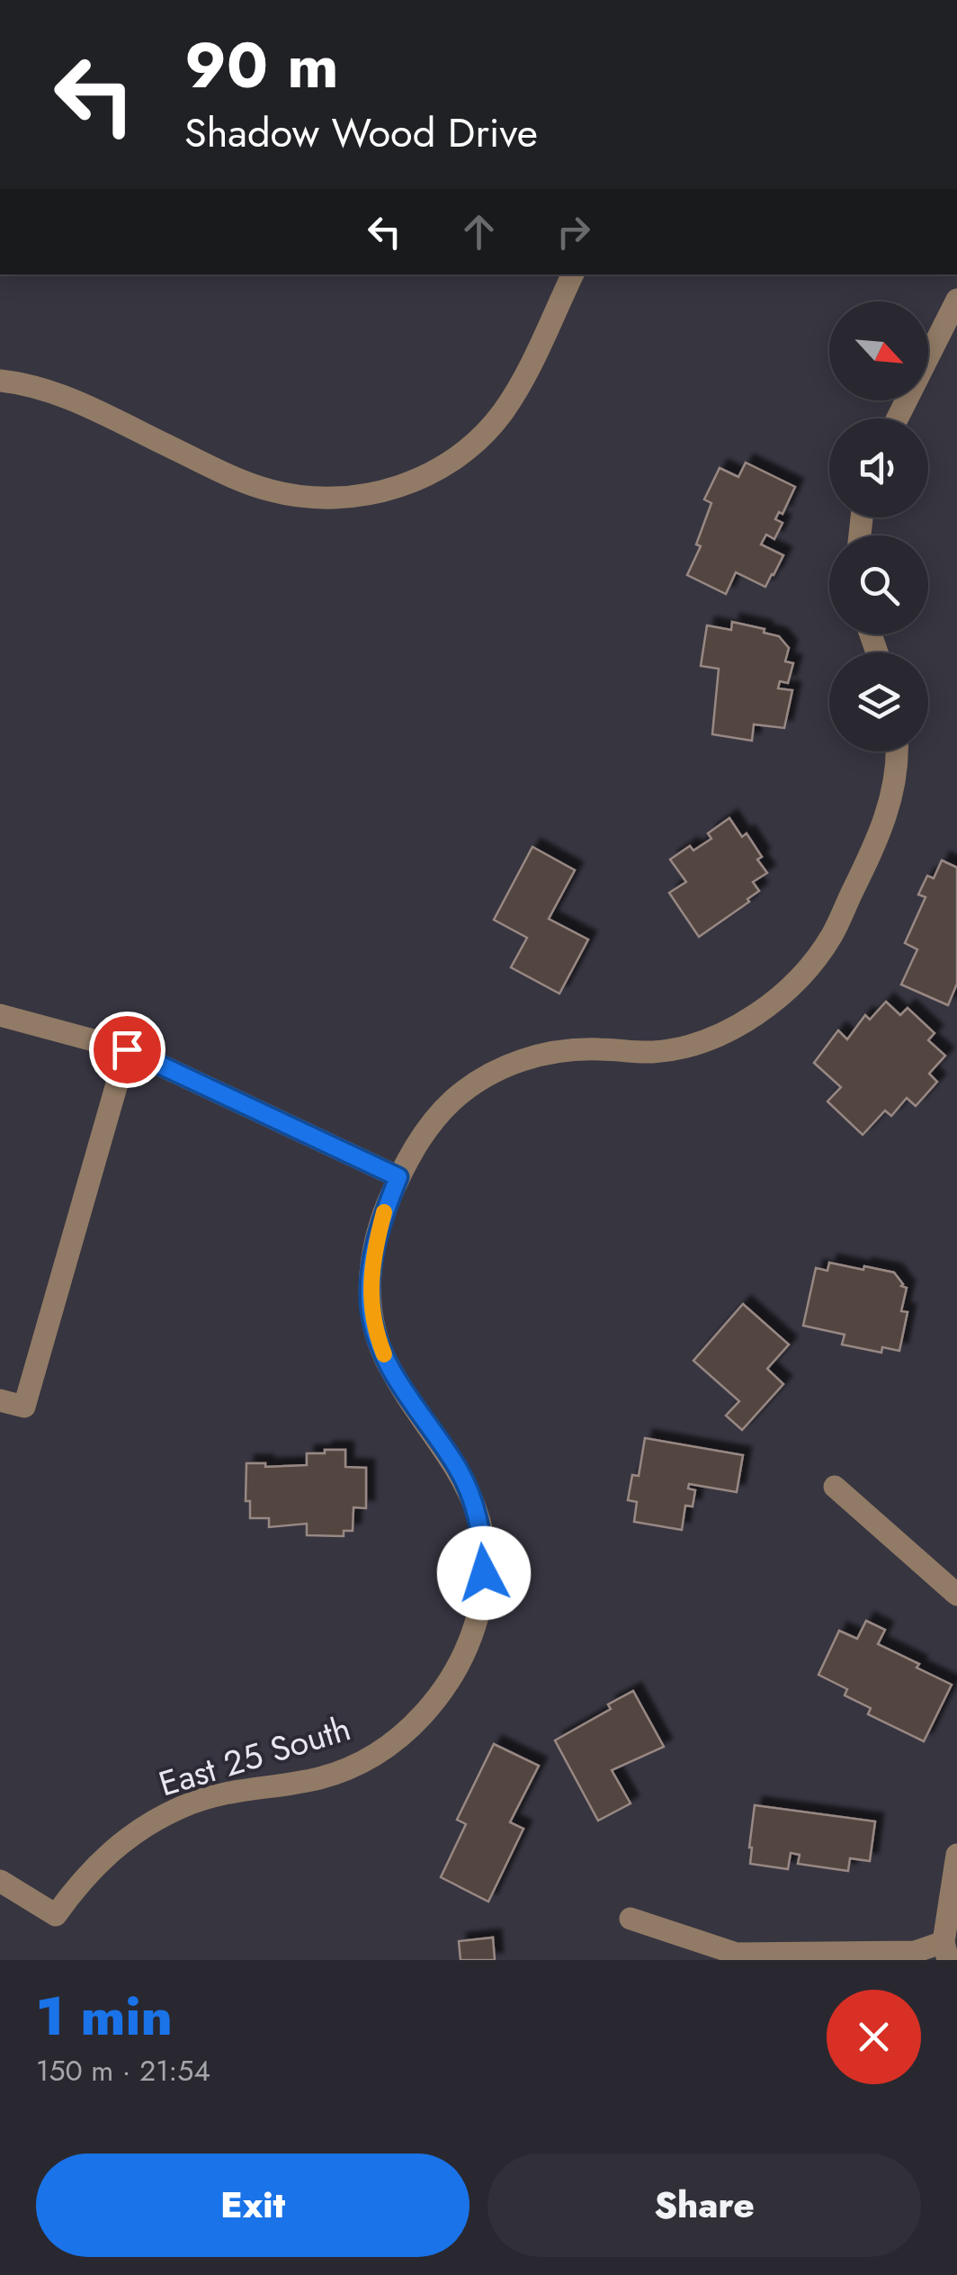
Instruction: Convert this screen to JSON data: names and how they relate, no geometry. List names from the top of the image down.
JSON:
{
  "streets": {
    "street": ["East 25 South"]
  },
  "north": "bottom right",
  "page": {
    "turn": ["90 m", "Shadow Wood Drive"],
    "heading": ["1 min", "150 m · 21:54"],
    "buttons": ["Exit", "Share"]
  }
}
